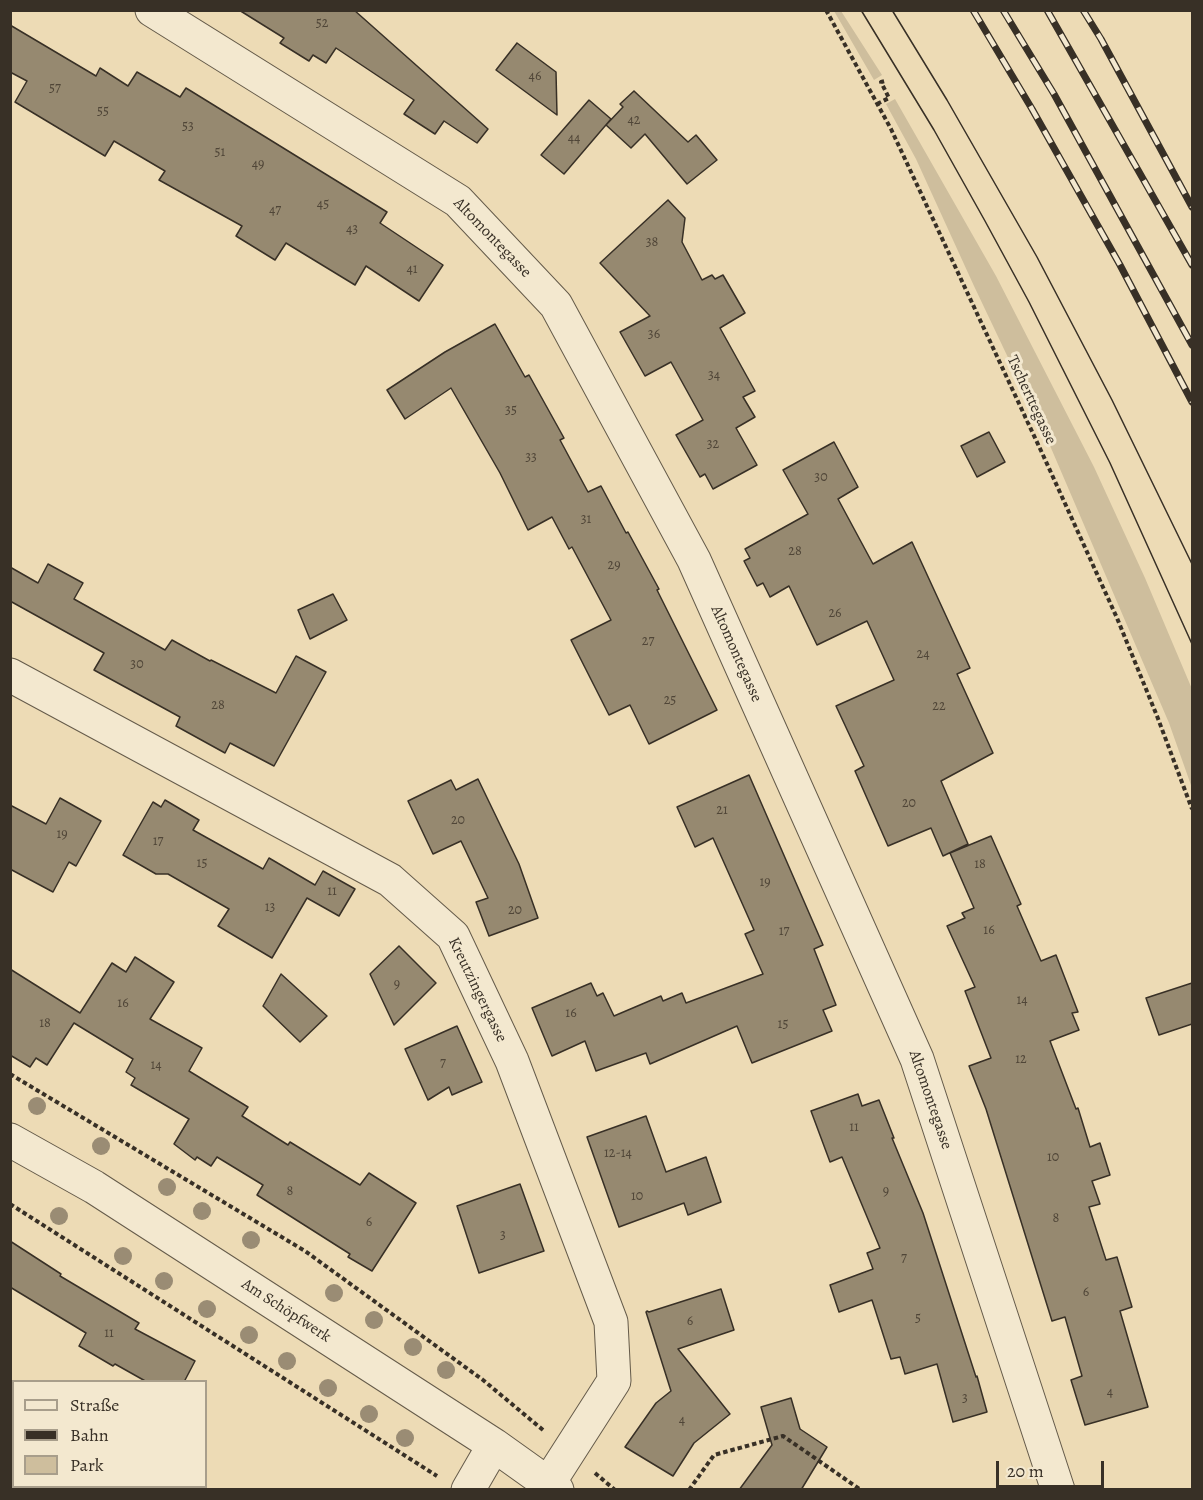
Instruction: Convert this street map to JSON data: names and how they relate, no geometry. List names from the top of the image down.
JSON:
{
  "streets": {
    "street": ["Altomontegasse", "Kreutzingergasse", "Am Schöpfwerk"],
    "path": ["Tscherttegasse"]
  },
  "crossings": [
    ["Kreutzingergasse", "Am Schöpfwerk"]
  ],
  "house_numbers": [
    "52",
    "46",
    "57",
    "55",
    "42",
    "53",
    "44",
    "51",
    "49",
    "45",
    "47",
    "43",
    "38",
    "41",
    "36",
    "34",
    "35",
    "32",
    "33",
    "30",
    "31",
    "28",
    "29",
    "26",
    "27",
    "24",
    "30",
    "25",
    "28",
    "22",
    "20",
    "21",
    "20",
    "19",
    "17",
    "15",
    "18",
    "19",
    "11",
    "13",
    "20",
    "16",
    "17",
    "9",
    "14",
    "16",
    "16",
    "18",
    "15",
    "12",
    "7",
    "14",
    "11",
    "12-14",
    "10",
    "8",
    "9",
    "10",
    "8",
    "6",
    "3",
    "7",
    "6",
    "5",
    "6",
    "11",
    "4",
    "3",
    "4"
  ],
  "legend": ["Straße", "Bahn", "Park"],
  "scale_bar": "20 m"
}
